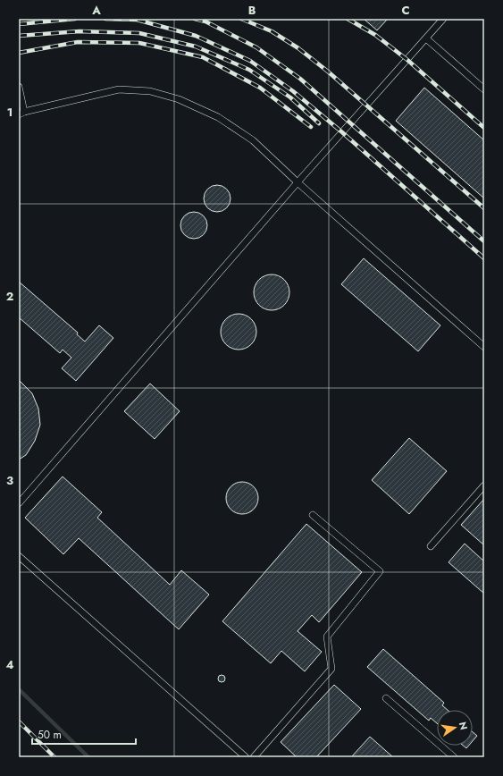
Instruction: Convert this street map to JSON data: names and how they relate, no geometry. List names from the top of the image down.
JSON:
{
  "scale_bar": "50 m",
  "north": "right",
  "grid": {
    "columns": ["A", "B", "C"],
    "rows": [
      "1",
      "2",
      "3",
      "4"
    ]
  }
}
